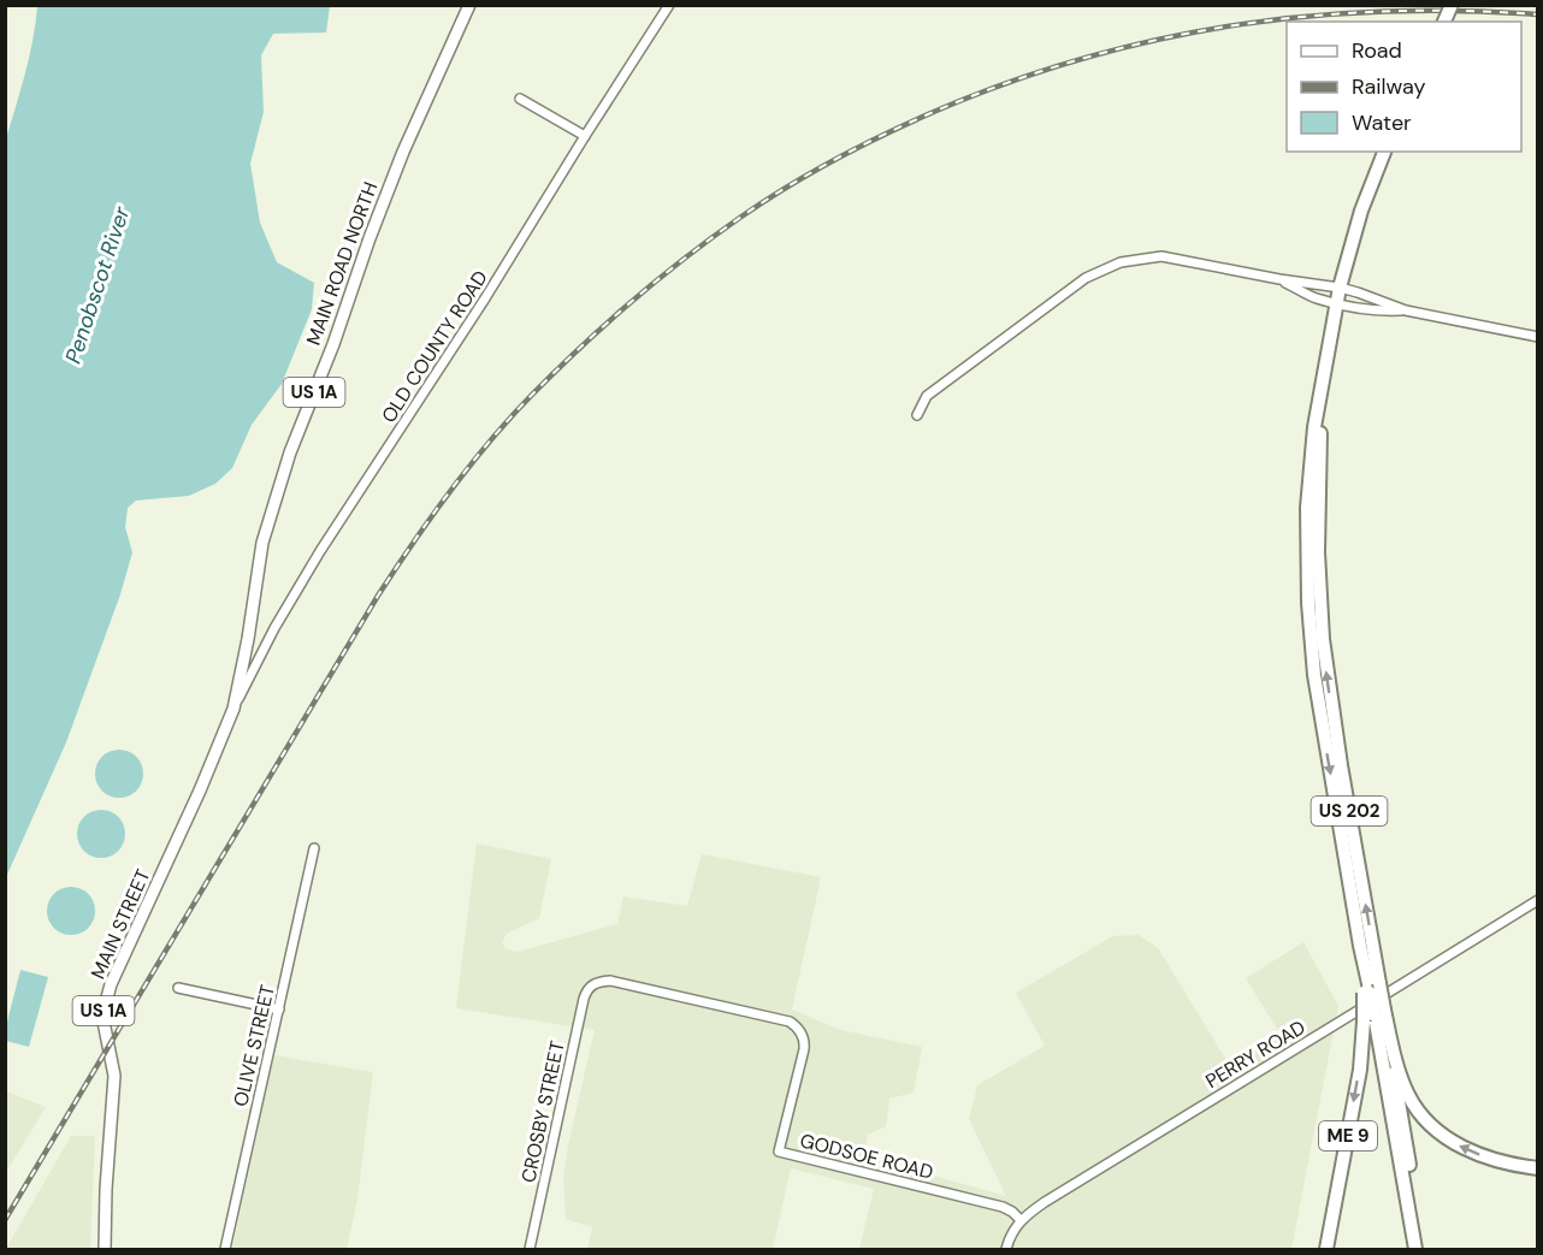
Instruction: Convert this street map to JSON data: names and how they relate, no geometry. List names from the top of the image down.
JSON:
{
  "streets": {
    "highway": ["US 202", "ME 9"],
    "main road": ["MAIN ROAD NORTH", "US 1A", "MAIN STREET"],
    "street": [
      "OLD COUNTY ROAD",
      "OLIVE STREET",
      "PERRY ROAD",
      "CROSBY STREET",
      "GODSOE ROAD"
    ]
  },
  "crossings": [
    ["MAIN ROAD NORTH", "OLD COUNTY ROAD"],
    ["MAIN ROAD NORTH", "MAIN STREET"],
    ["US 202", "ME 9"],
    ["PERRY ROAD", "GODSOE ROAD"],
    ["CROSBY STREET", "GODSOE ROAD"]
  ],
  "water": ["Penobscot River"],
  "legend": ["Road", "Railway", "Water"]
}
